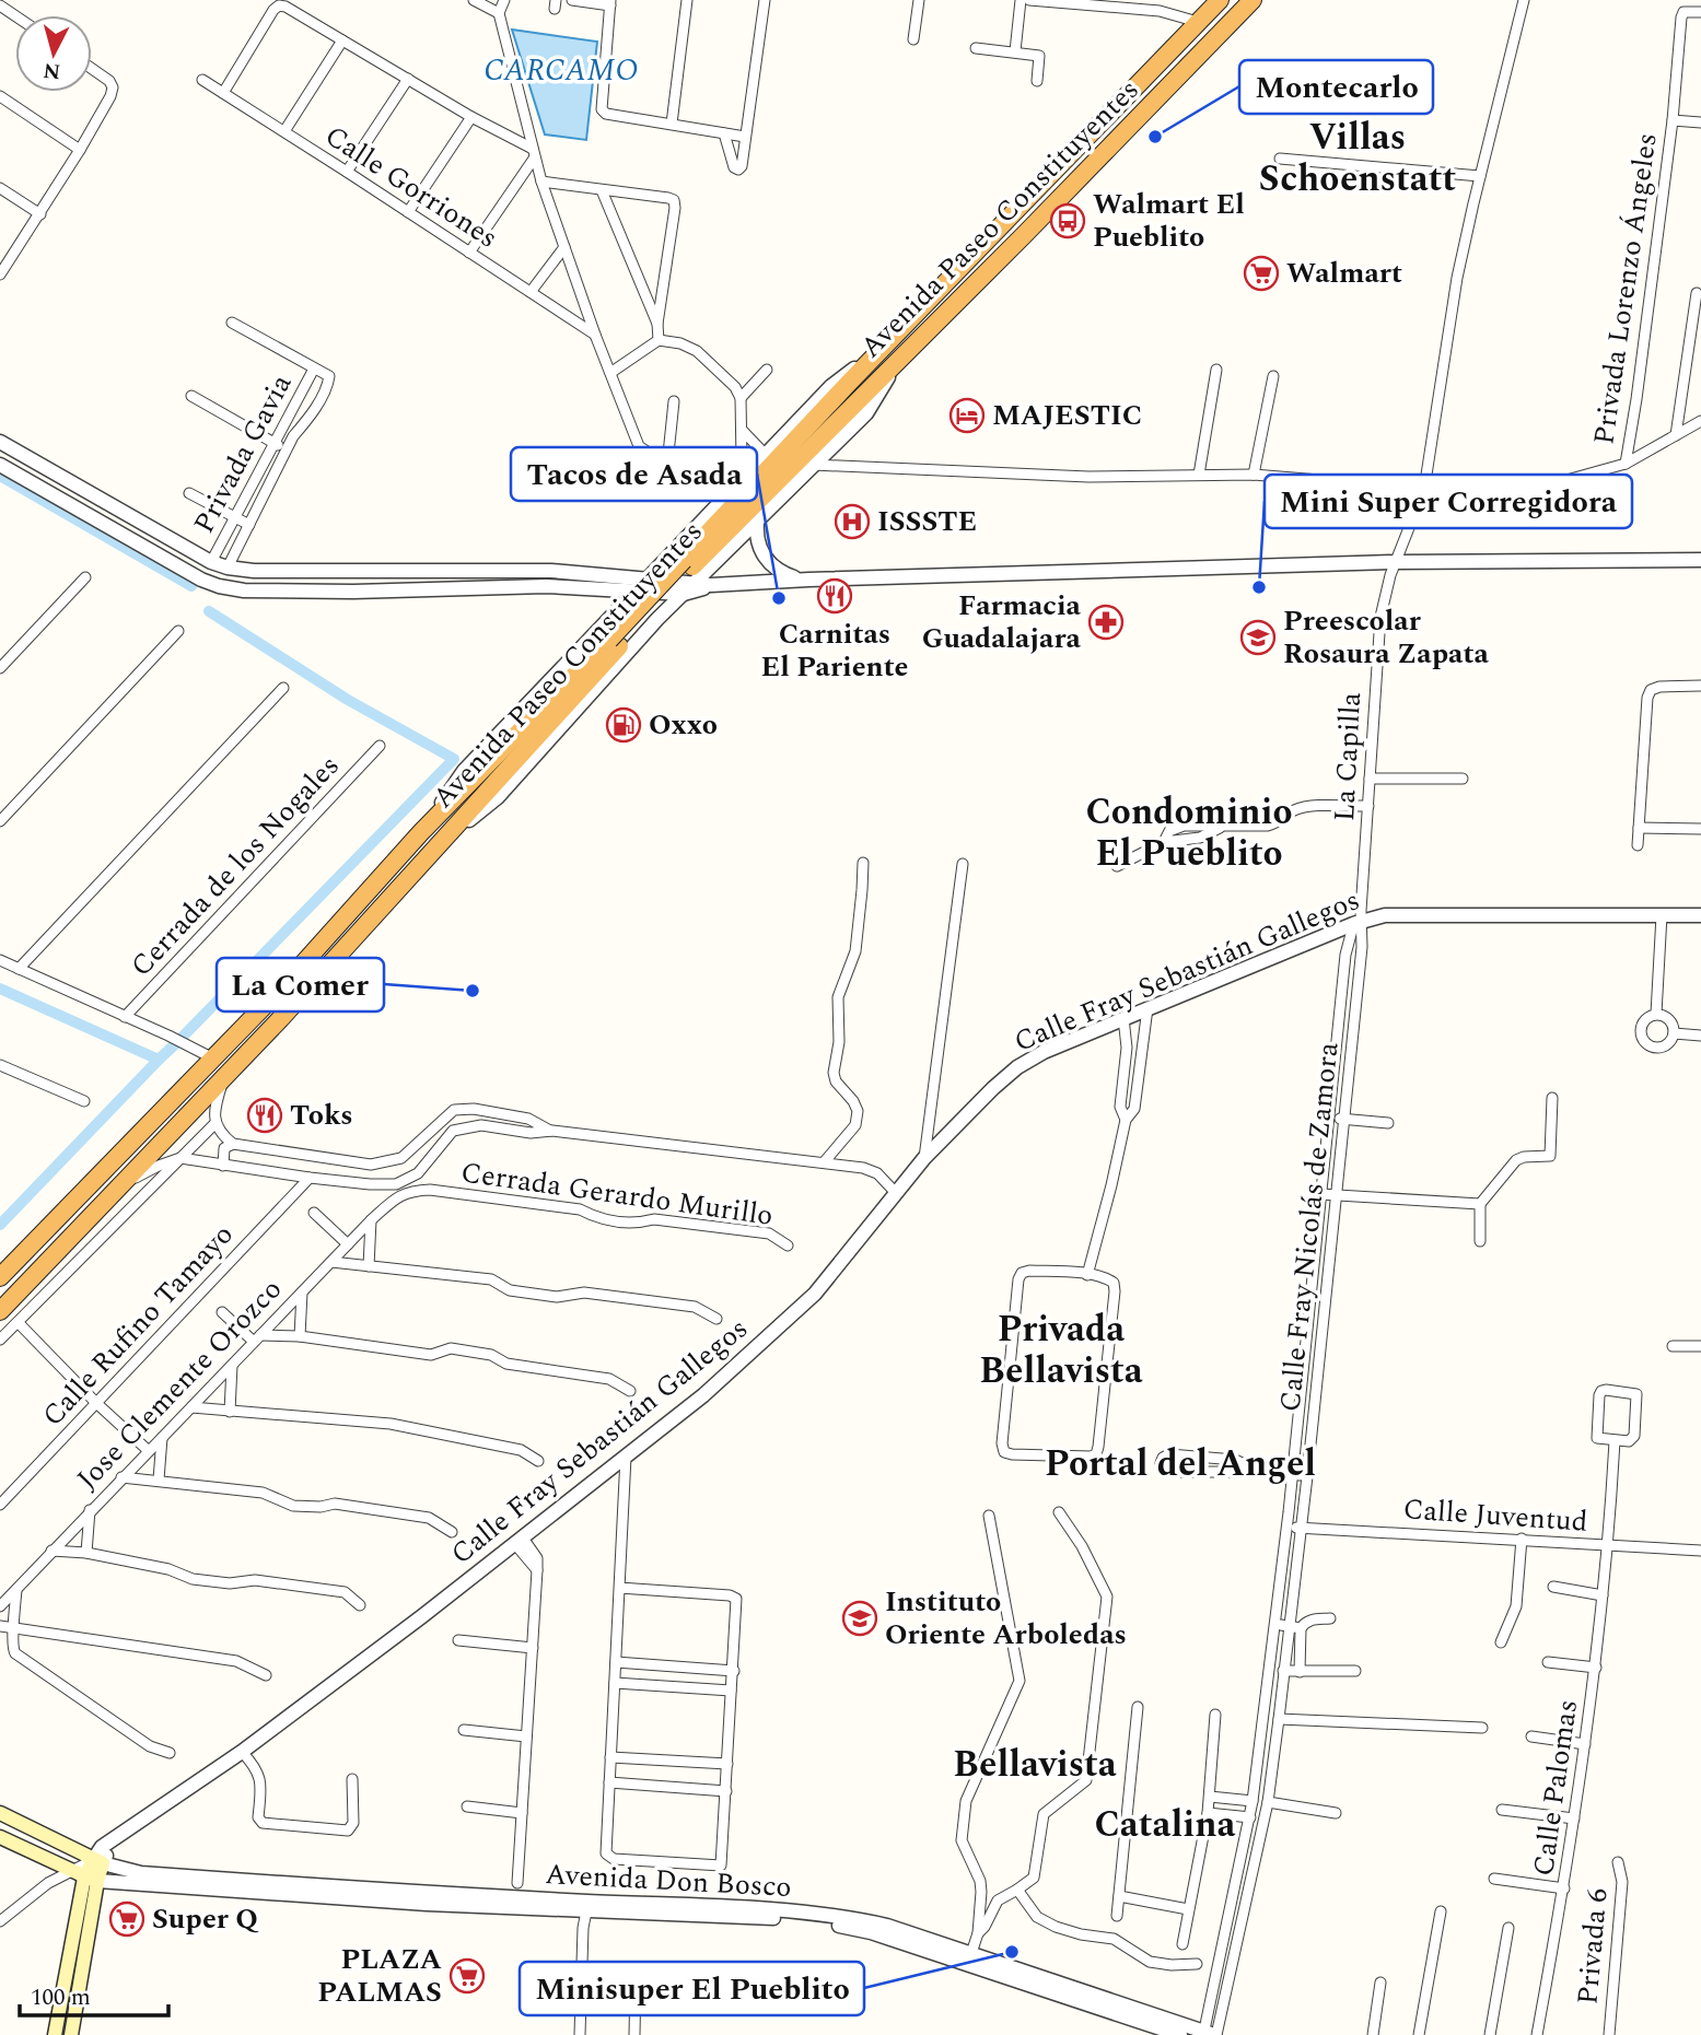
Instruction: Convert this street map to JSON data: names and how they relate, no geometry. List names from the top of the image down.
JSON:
{
  "streets": {
    "highway": ["Avenida Paseo Constituyentes"],
    "street": [
      "Calle Gorriones",
      "Privada Lorenzo Ángeles",
      "Privada Gavia",
      "La Capilla",
      "Cerrada de los Nogales",
      "Calle Fray Sebastián Gallegos",
      "Cerrada Gerardo Murillo",
      "Calle Fray Nicolás de Zamora",
      "Calle Rufino Tamayo",
      "Jose Clemente Orozco",
      "Calle Juventud",
      "Calle Palomas",
      "Avenida Don Bosco",
      "Privada 6"
    ]
  },
  "crossings": [
    ["La Capilla", "Calle Fray Sebastián Gallegos"],
    ["La Capilla", "Calle Fray Nicolás de Zamora"],
    ["Calle Fray Sebastián Gallegos", "Calle Fray Nicolás de Zamora"],
    ["Calle Fray Sebastián Gallegos", "Avenida Don Bosco"],
    ["Cerrada Gerardo Murillo", "Jose Clemente Orozco"],
    ["Calle Fray Nicolás de Zamora", "Calle Juventud"],
    ["Calle Fray Nicolás de Zamora", "Avenida Don Bosco"],
    ["Calle Juventud", "Calle Palomas"]
  ],
  "districts": [
    "Villas Schoenstatt",
    "Condominio El Pueblito",
    "Privada Bellavista",
    "Portal del Angel",
    "Bellavista",
    "Catalina"
  ],
  "water": ["CARCAMO"],
  "places": {
    "other": [
      "Montecarlo",
      "Mini Super Corregidora",
      "Tacos de Asada",
      "La Comer",
      "Minisuper El Pueblito"
    ],
    "bus stop": ["Walmart El Pueblito"],
    "supermarket": ["Walmart", "Super Q", "PLAZA PALMAS"],
    "hotel": ["MAJESTIC"],
    "hospital": ["ISSSTE"],
    "restaurant": ["Carnitas El Pariente", "Toks"],
    "pharmacy": ["Farmacia Guadalajara"],
    "school or university": ["Preescolar Rosaura Zapata", "Instituto Oriente Arboledas"],
    "fuel station": ["Oxxo"]
  },
  "scale_bar": "100 m",
  "north": "bottom"
}
